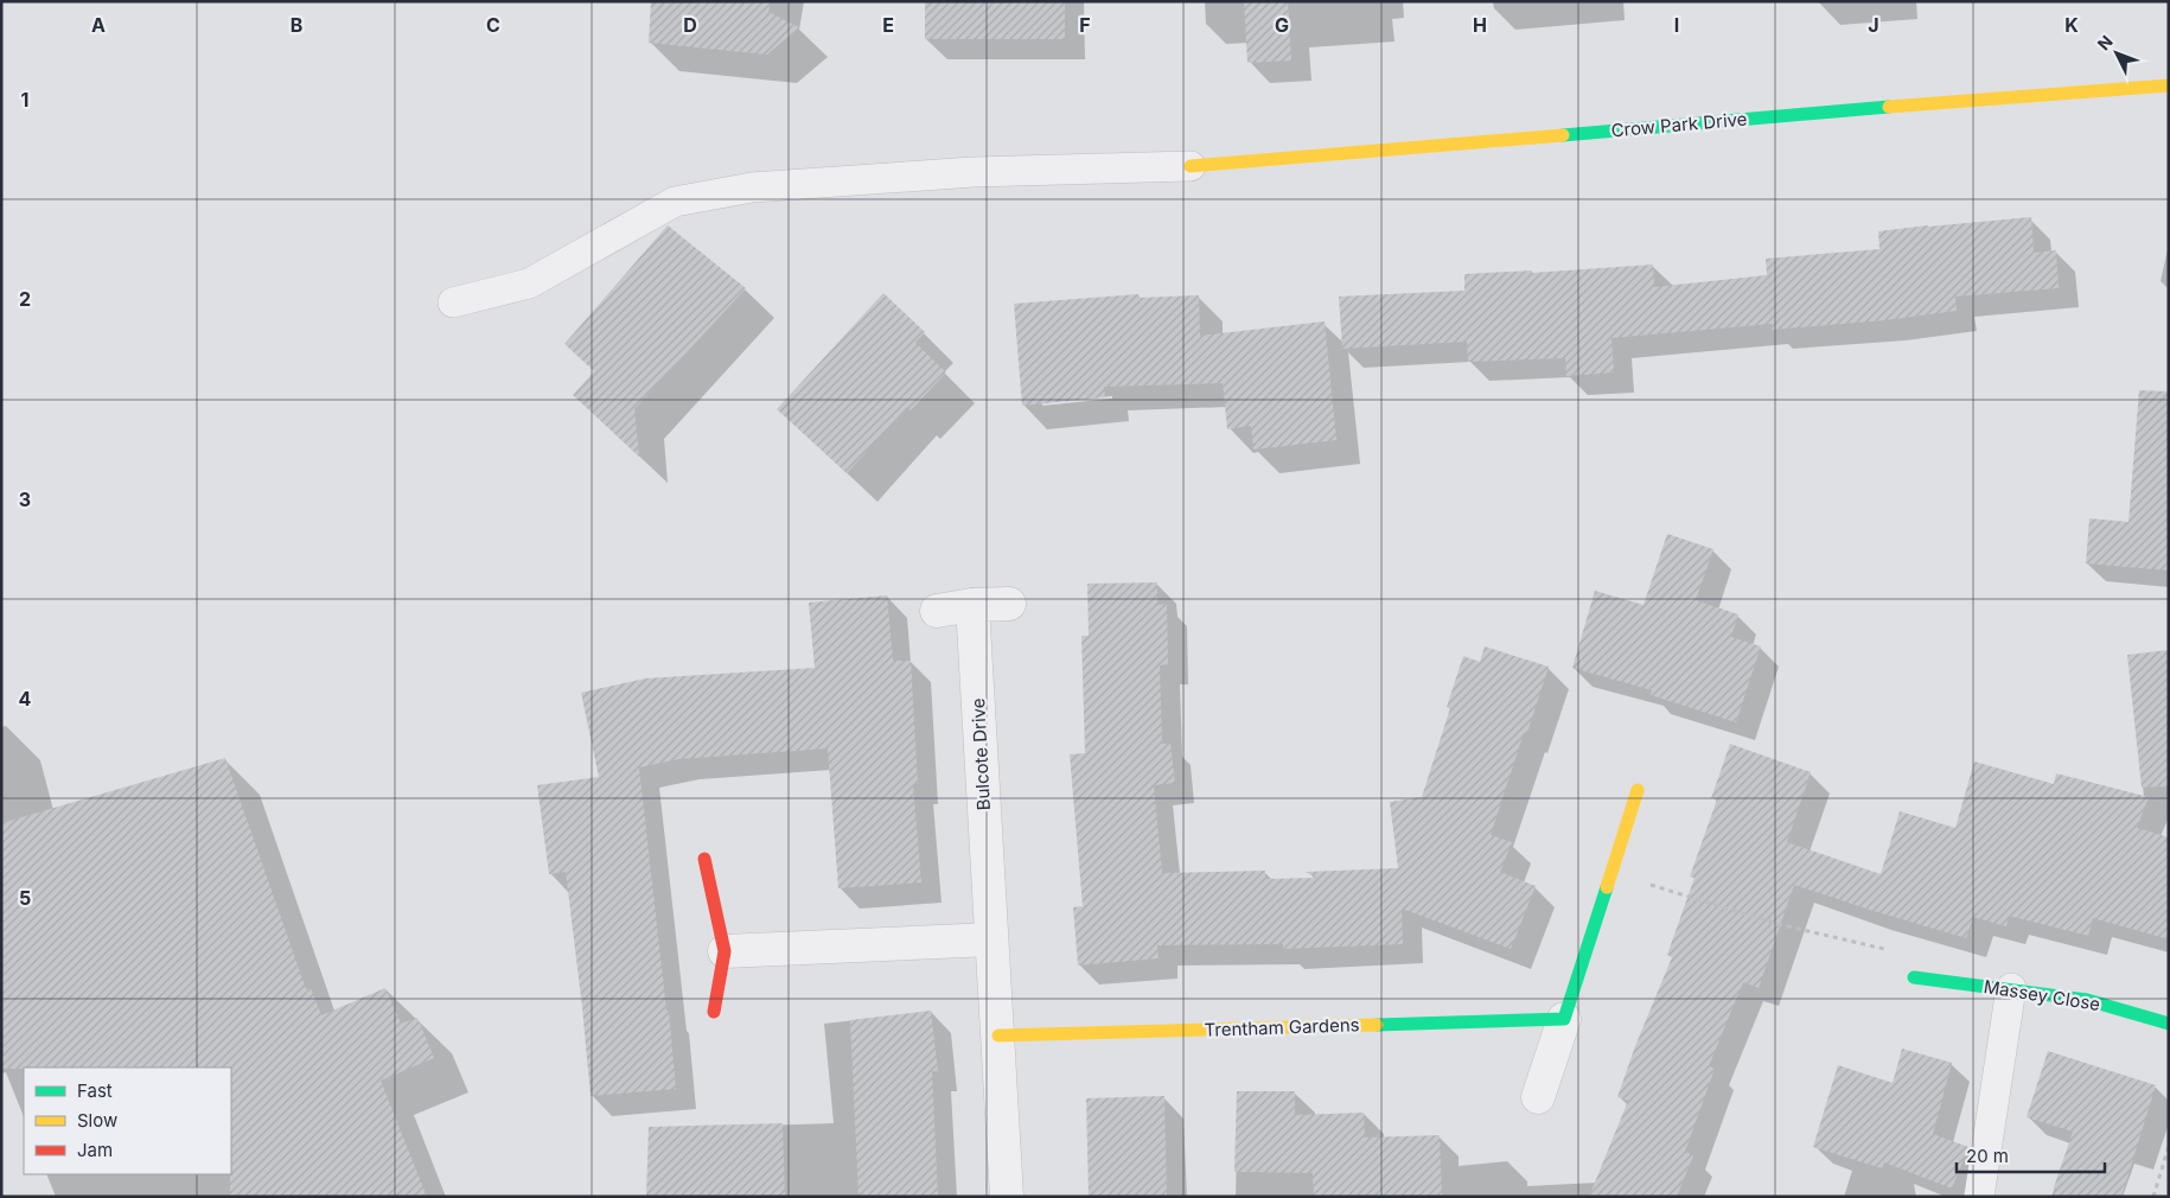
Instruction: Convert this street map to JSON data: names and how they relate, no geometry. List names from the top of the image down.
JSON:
{
  "streets": {
    "street": [
      "Crow Park Drive",
      "Bulcote Drive",
      "Massey Close",
      "Trentham Gardens"
    ]
  },
  "crossings": [
    ["Bulcote Drive", "Trentham Gardens"]
  ],
  "legend": ["Fast", "Slow", "Jam"],
  "scale_bar": "20 m",
  "north": "top left",
  "grid": {
    "columns": [
      "A",
      "B",
      "C",
      "D",
      "E",
      "F",
      "G",
      "H",
      "I",
      "J",
      "K"
    ],
    "rows": [
      "1",
      "2",
      "3",
      "4",
      "5"
    ]
  }
}
